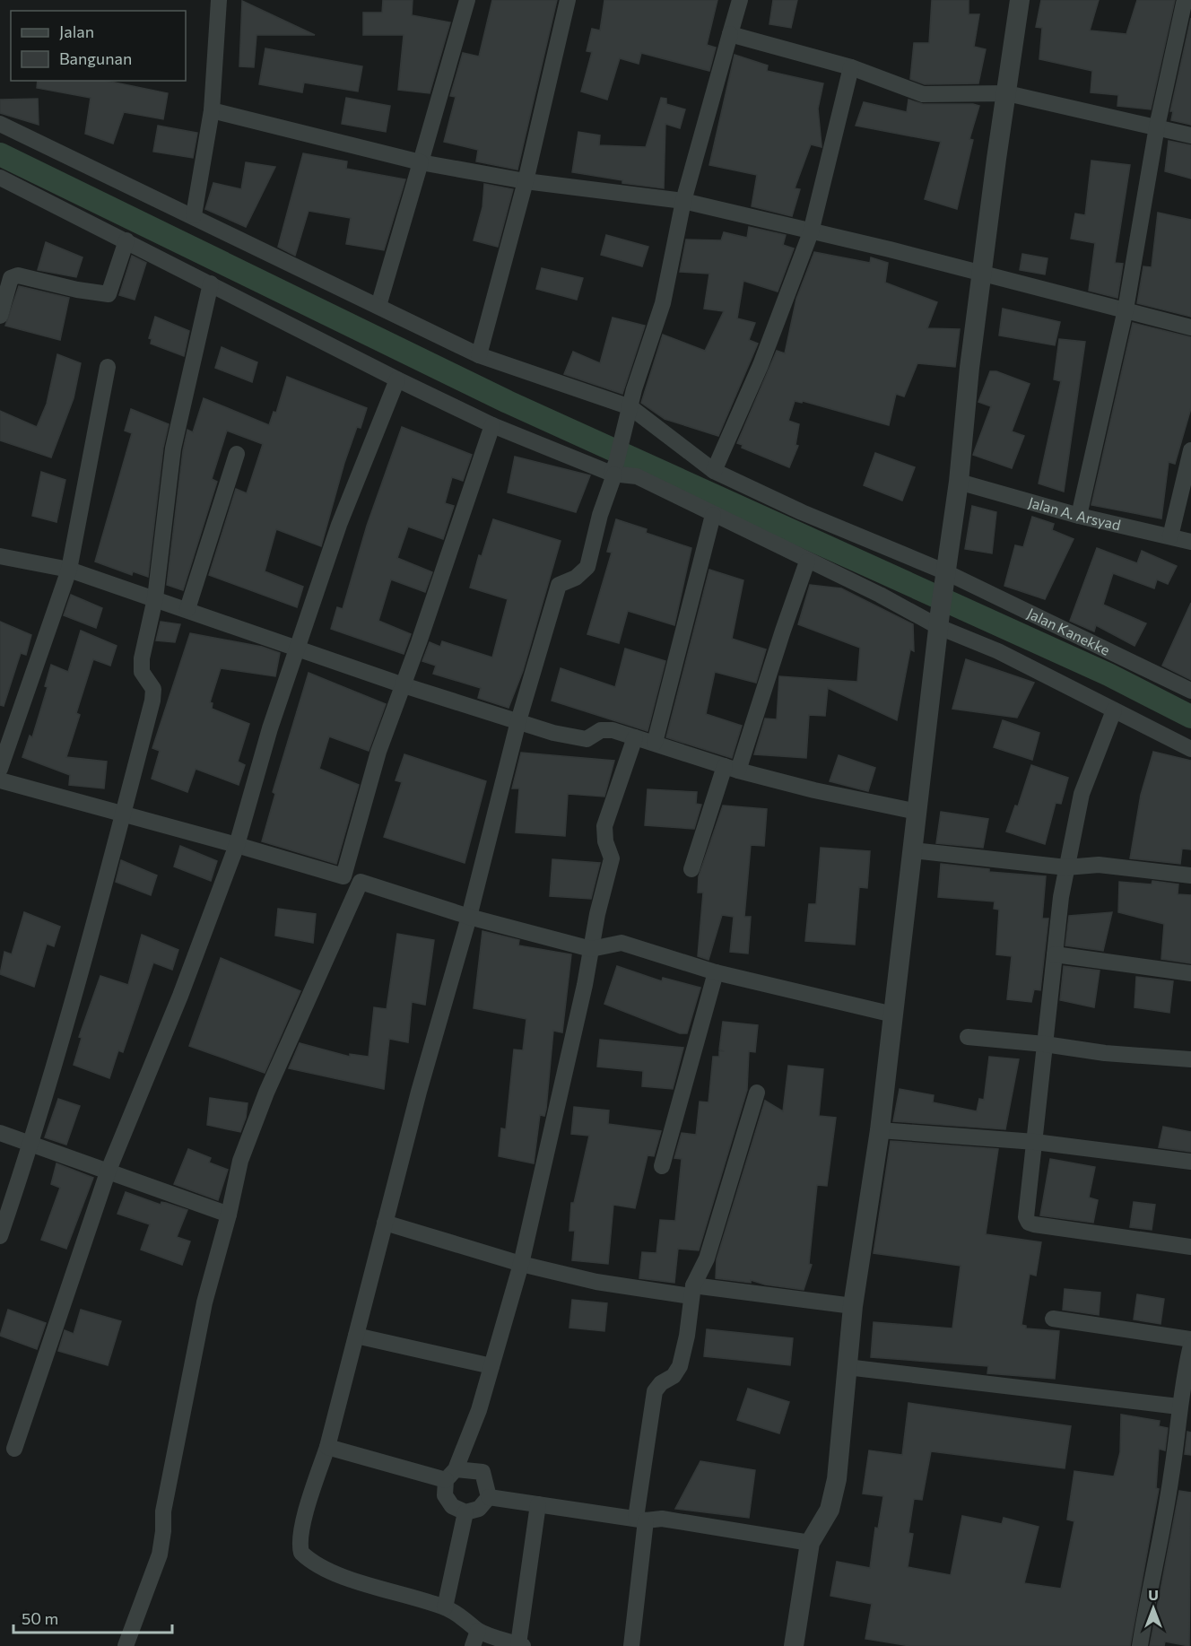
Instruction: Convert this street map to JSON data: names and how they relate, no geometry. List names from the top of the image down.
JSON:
{
  "streets": {
    "street": ["Jalan A. Arsyad", "Jalan Kanekke"]
  },
  "legend": ["Jalan", "Bangunan"],
  "scale_bar": "50 m",
  "north": "top"
}
